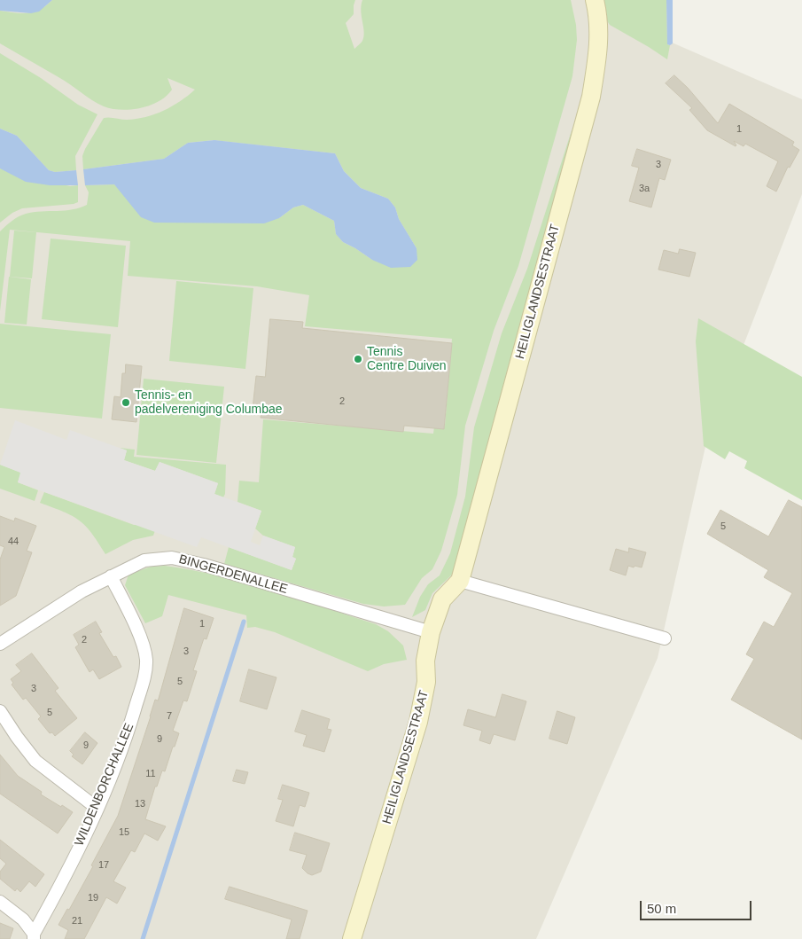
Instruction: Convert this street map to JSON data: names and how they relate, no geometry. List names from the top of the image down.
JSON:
{
  "streets": {
    "street": ["HEILIGLANDSESTRAAT", "BINGERDENALLEE", "WILDENBORCHALLEE"]
  },
  "crossings": [
    ["HEILIGLANDSESTRAAT", "BINGERDENALLEE"],
    ["BINGERDENALLEE", "WILDENBORCHALLEE"]
  ],
  "places": ["Tennis Centre Duiven", "Tennis- en padelvereniging Columbae"],
  "house_numbers": [
    "1",
    "3",
    "3a",
    "2",
    "5",
    "44",
    "1",
    "2",
    "3",
    "5",
    "3",
    "5",
    "7",
    "9",
    "9",
    "11",
    "13",
    "15",
    "17",
    "19",
    "21"
  ],
  "scale_bar": "50 m"
}
